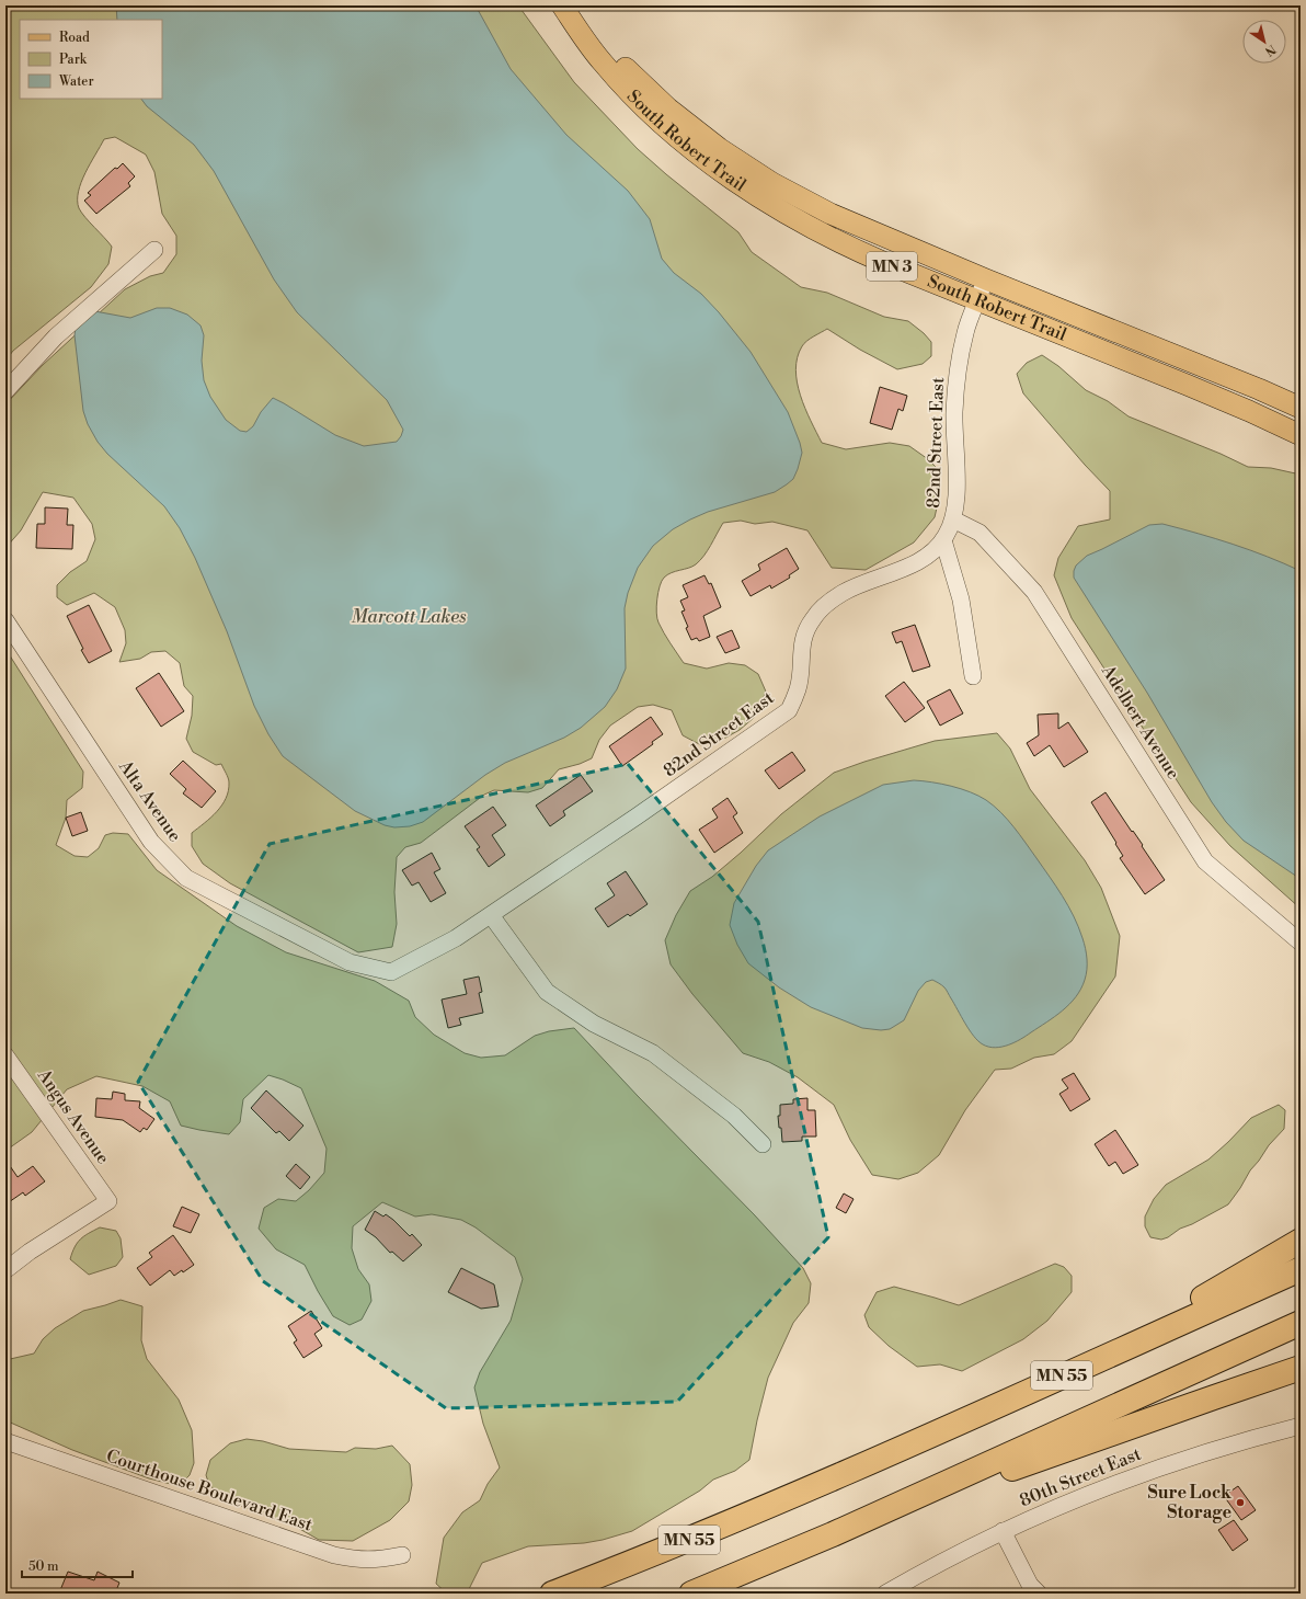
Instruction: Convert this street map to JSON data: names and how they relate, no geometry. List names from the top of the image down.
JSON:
{
  "streets": {
    "highway": ["MN 55"],
    "main road": ["South Robert Trail", "MN 3"],
    "street": [
      "82nd Street East",
      "Adelbert Avenue",
      "Alta Avenue",
      "Angus Avenue",
      "80th Street East",
      "Courthouse Boulevard East"
    ]
  },
  "crossings": [
    ["South Robert Trail", "82nd Street East"],
    ["82nd Street East", "Adelbert Avenue"],
    ["82nd Street East", "Alta Avenue"]
  ],
  "water": ["Marcott Lakes"],
  "places": ["Sure Lock Storage"],
  "legend": ["Road", "Park", "Water"],
  "scale_bar": "50 m",
  "north": "bottom right"
}
